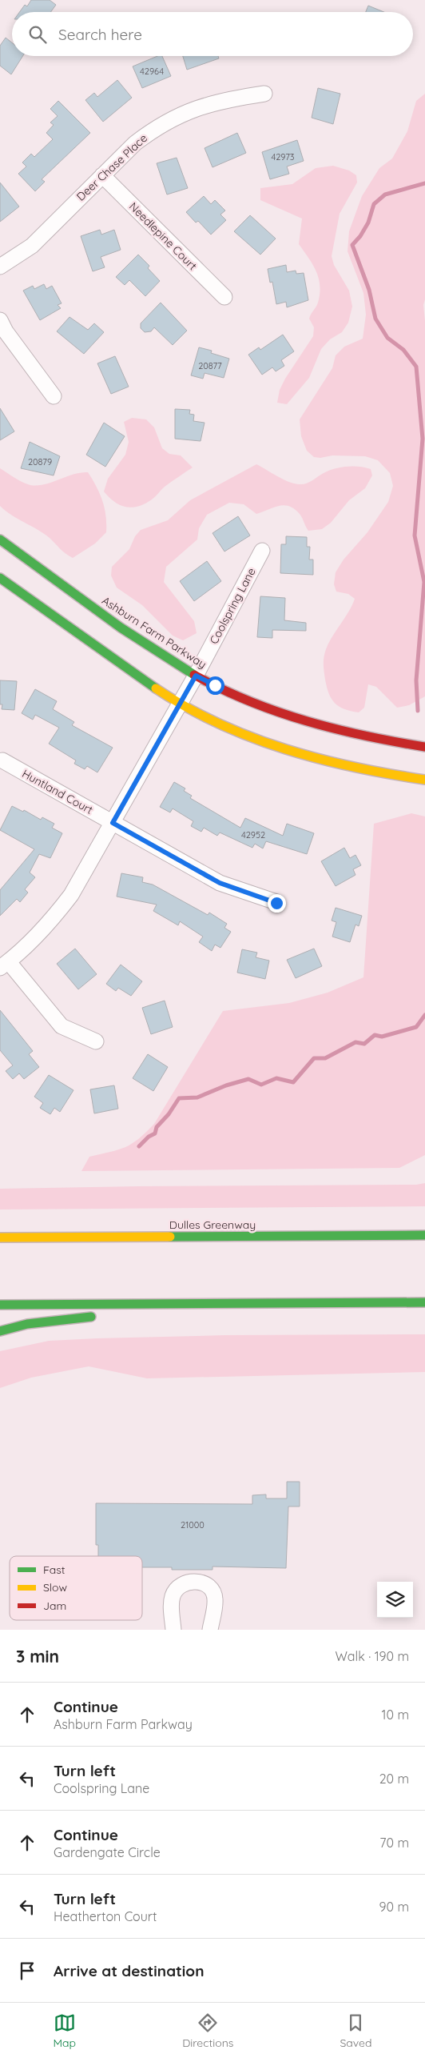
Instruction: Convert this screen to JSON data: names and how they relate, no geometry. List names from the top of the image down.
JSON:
{
  "streets": {
    "main road": ["Ashburn Farm Parkway", "Dulles Greenway"],
    "street": [
      "Deer Chase Place",
      "Needlepine Court",
      "Coolspring Lane",
      "Huntland Court"
    ]
  },
  "crossings": [
    ["Deer Chase Place", "Needlepine Court"],
    ["Coolspring Lane", "Ashburn Farm Parkway"],
    ["Coolspring Lane", "Huntland Court"]
  ],
  "house_numbers": [
    "42964",
    "42973",
    "20877",
    "20879",
    "42952",
    "21000"
  ],
  "legend": ["Fast", "Slow", "Jam"],
  "page": {
    "search": "Search here",
    "heading": ["3 min", "Walk · 190 m"],
    "list": [
      ["Continue", "Ashburn Farm Parkway", "10 m"],
      ["Turn left", "Coolspring Lane", "20 m"],
      ["Continue", "Gardengate Circle", "70 m"],
      ["Turn left", "Heatherton Court", "90 m"],
      "Arrive at destination"
    ],
    "nav": ["Map", "Directions", "Saved"]
  }
}
